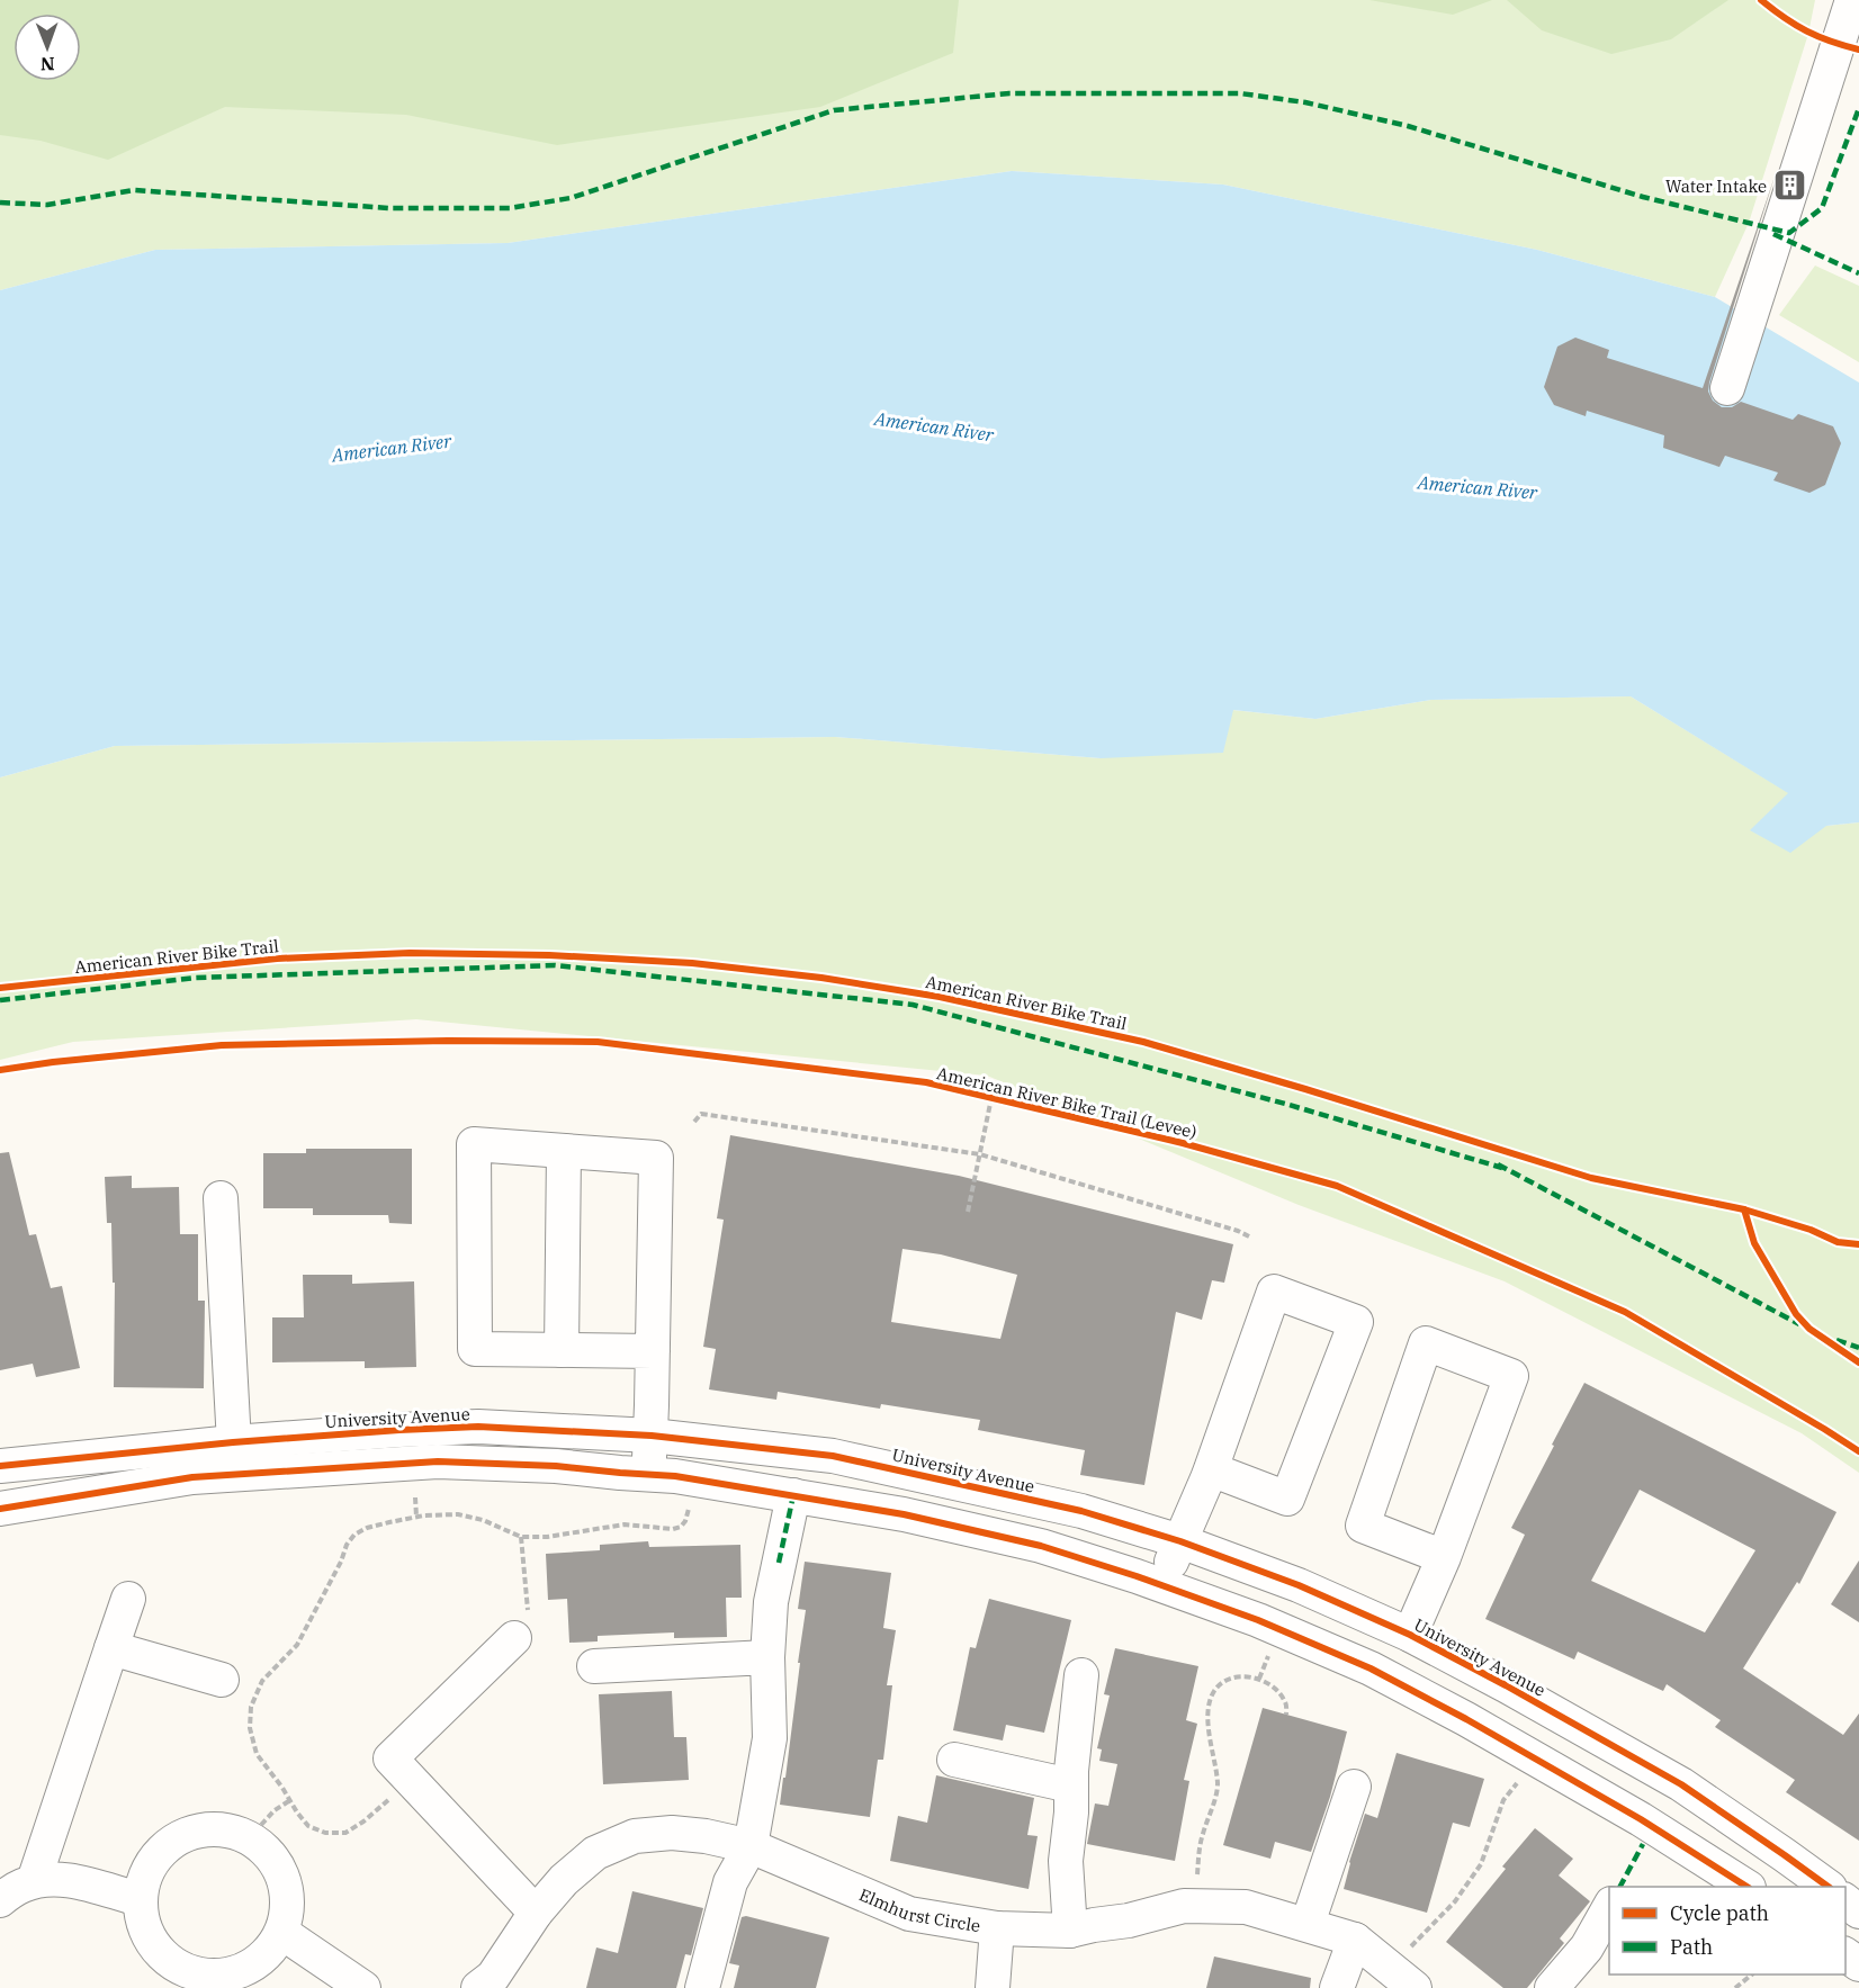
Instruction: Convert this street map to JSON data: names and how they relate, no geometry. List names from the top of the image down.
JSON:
{
  "streets": {
    "street": ["University Avenue", "Elmhurst Circle"],
    "cycle path": ["American River Bike Trail", "American River Bike Trail (Levee)"]
  },
  "water": ["American River"],
  "places": {
    "building": ["Water Intake"]
  },
  "legend": ["Cycle path", "Path"],
  "north": "bottom"
}
